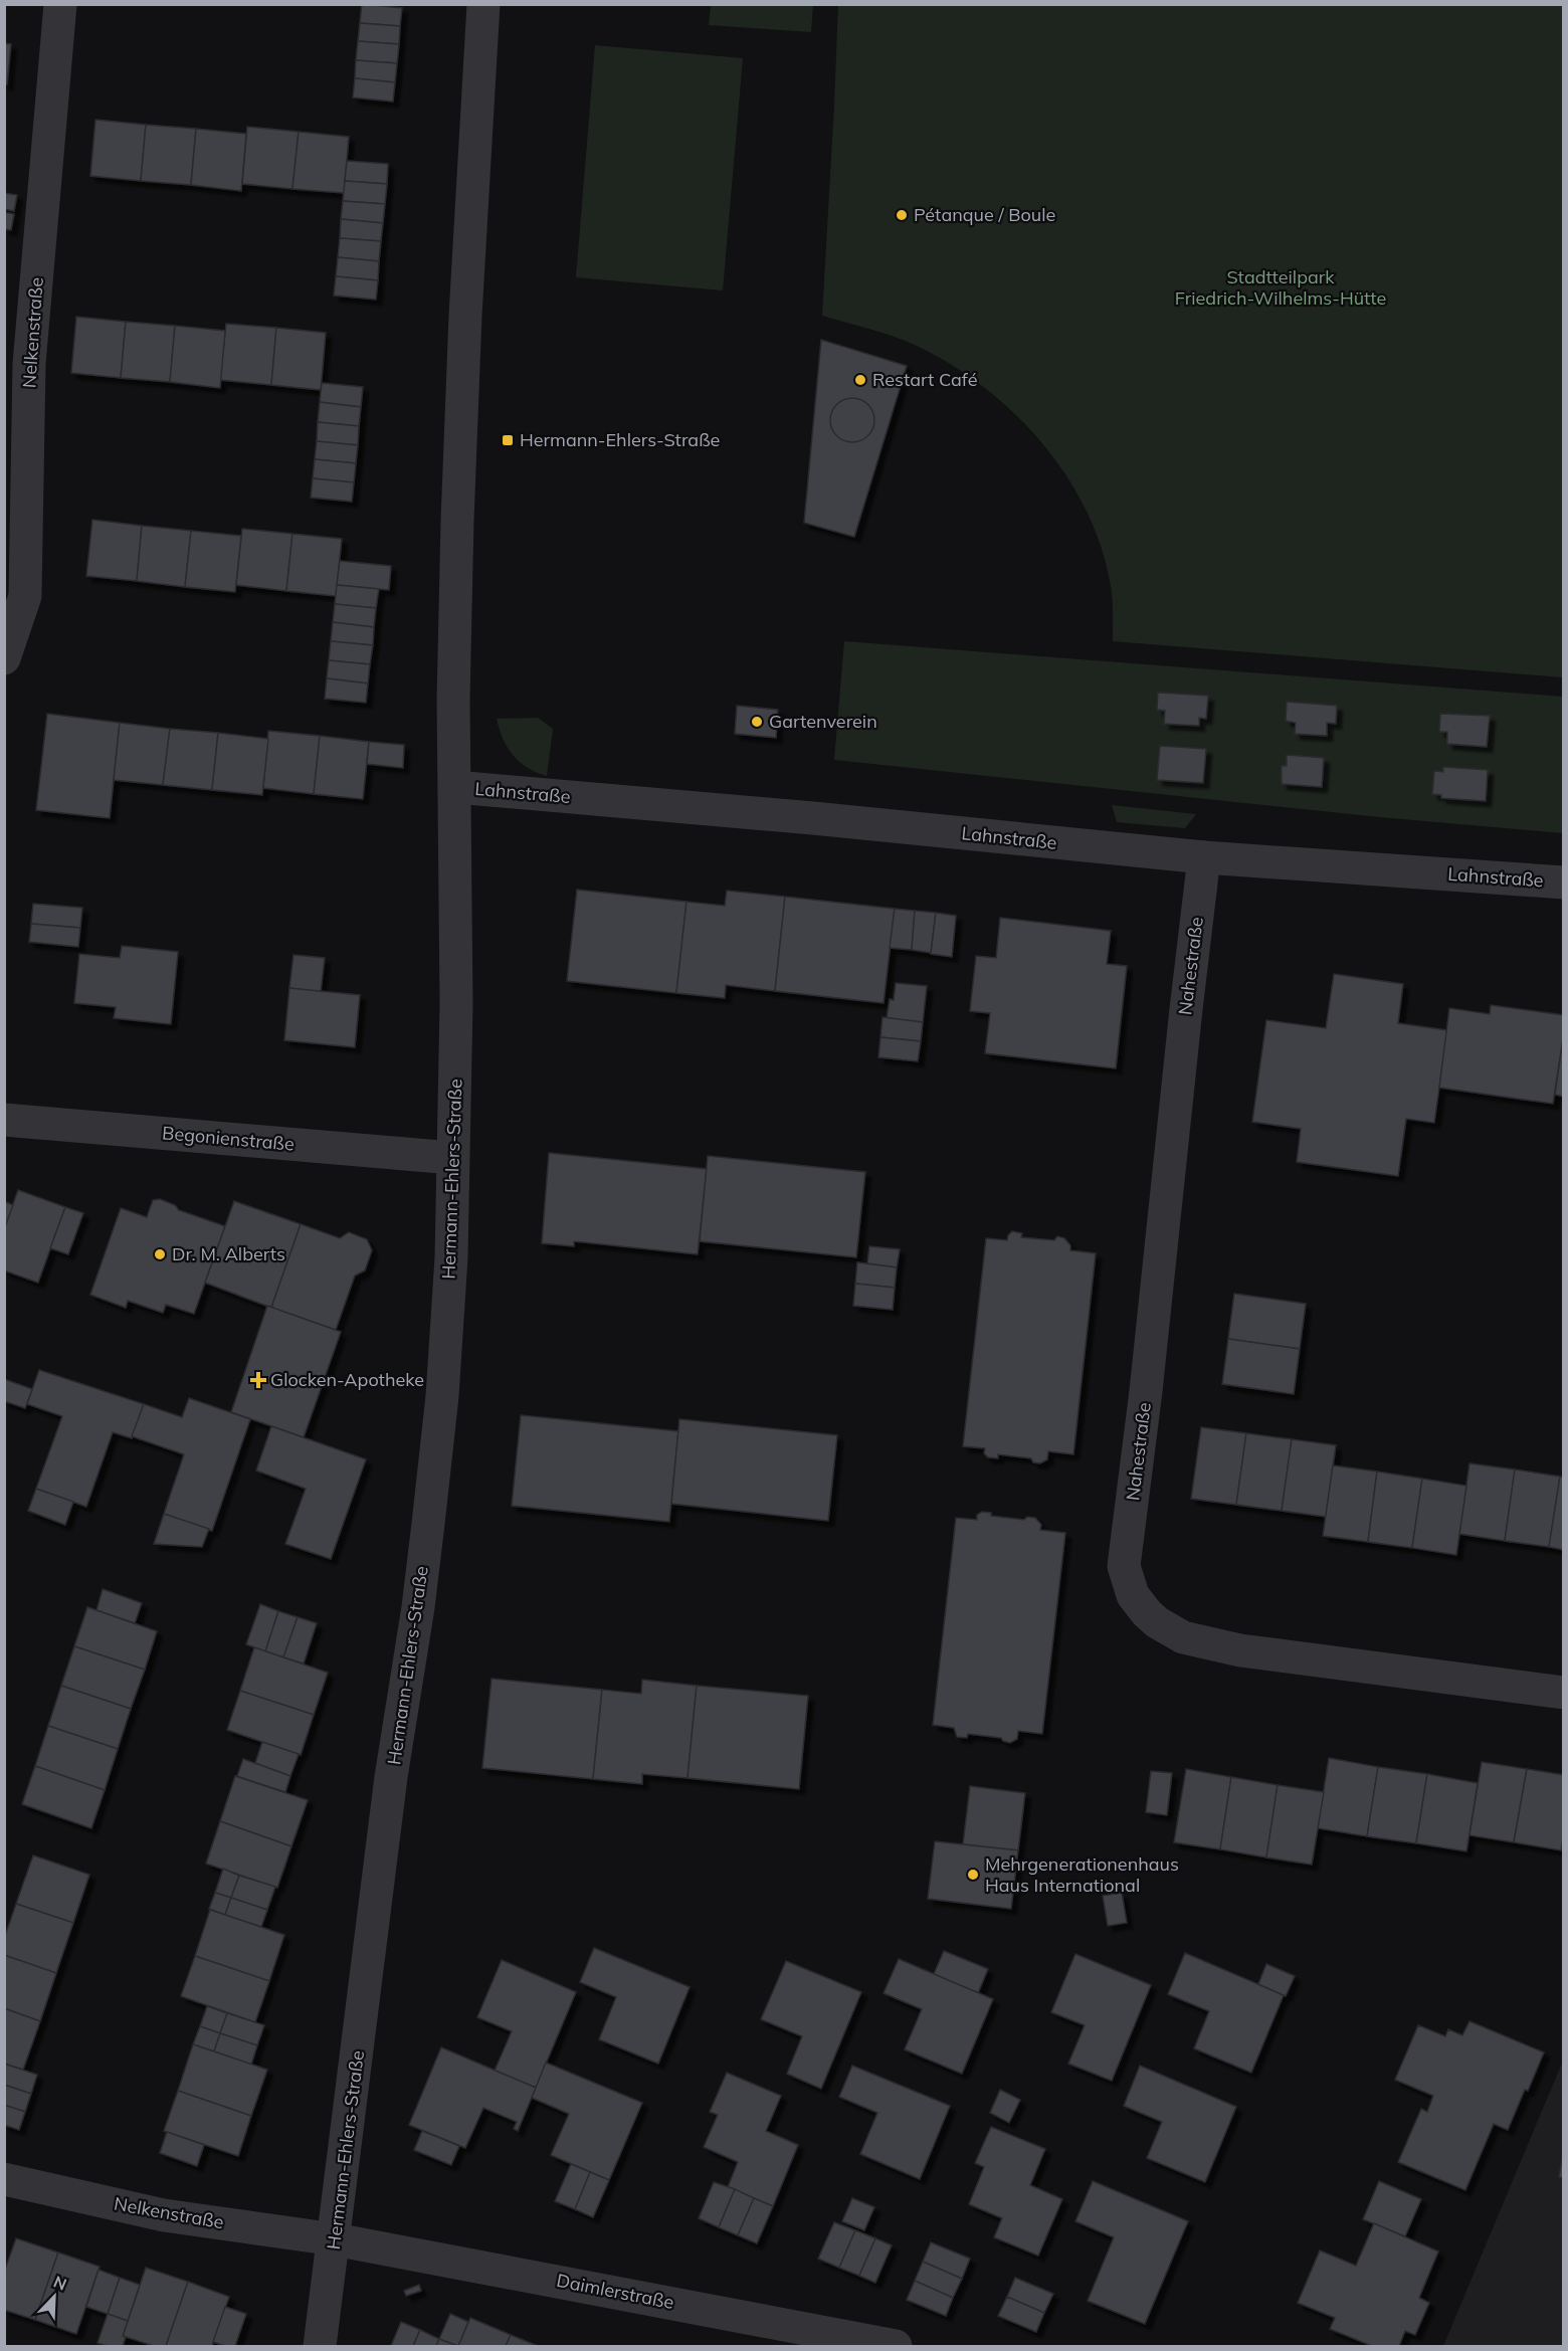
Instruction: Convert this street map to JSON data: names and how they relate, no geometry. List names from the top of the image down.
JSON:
{
  "streets": {
    "street": [
      "Nelkenstraße",
      "Lahnstraße",
      "Nahestraße",
      "Begonienstraße",
      "Hermann-Ehlers-Straße",
      "Daimlerstraße"
    ]
  },
  "crossings": [
    ["Nelkenstraße", "Hermann-Ehlers-Straße"],
    ["Nelkenstraße", "Daimlerstraße"],
    ["Lahnstraße", "Nahestraße"],
    ["Lahnstraße", "Hermann-Ehlers-Straße"],
    ["Begonienstraße", "Hermann-Ehlers-Straße"],
    ["Hermann-Ehlers-Straße", "Daimlerstraße"]
  ],
  "parks": ["Stadtteilpark Friedrich-Wilhelms-Hütte"],
  "places": {
    "other": [
      "Pétanque / Boule",
      "Restart Café",
      "Gartenverein",
      "Dr. M. Alberts",
      "Mehrgenerationenhaus Haus International"
    ],
    "transit": ["Hermann-Ehlers-Straße"],
    "health": ["Glocken-Apotheke"]
  },
  "north": "top right"
}
